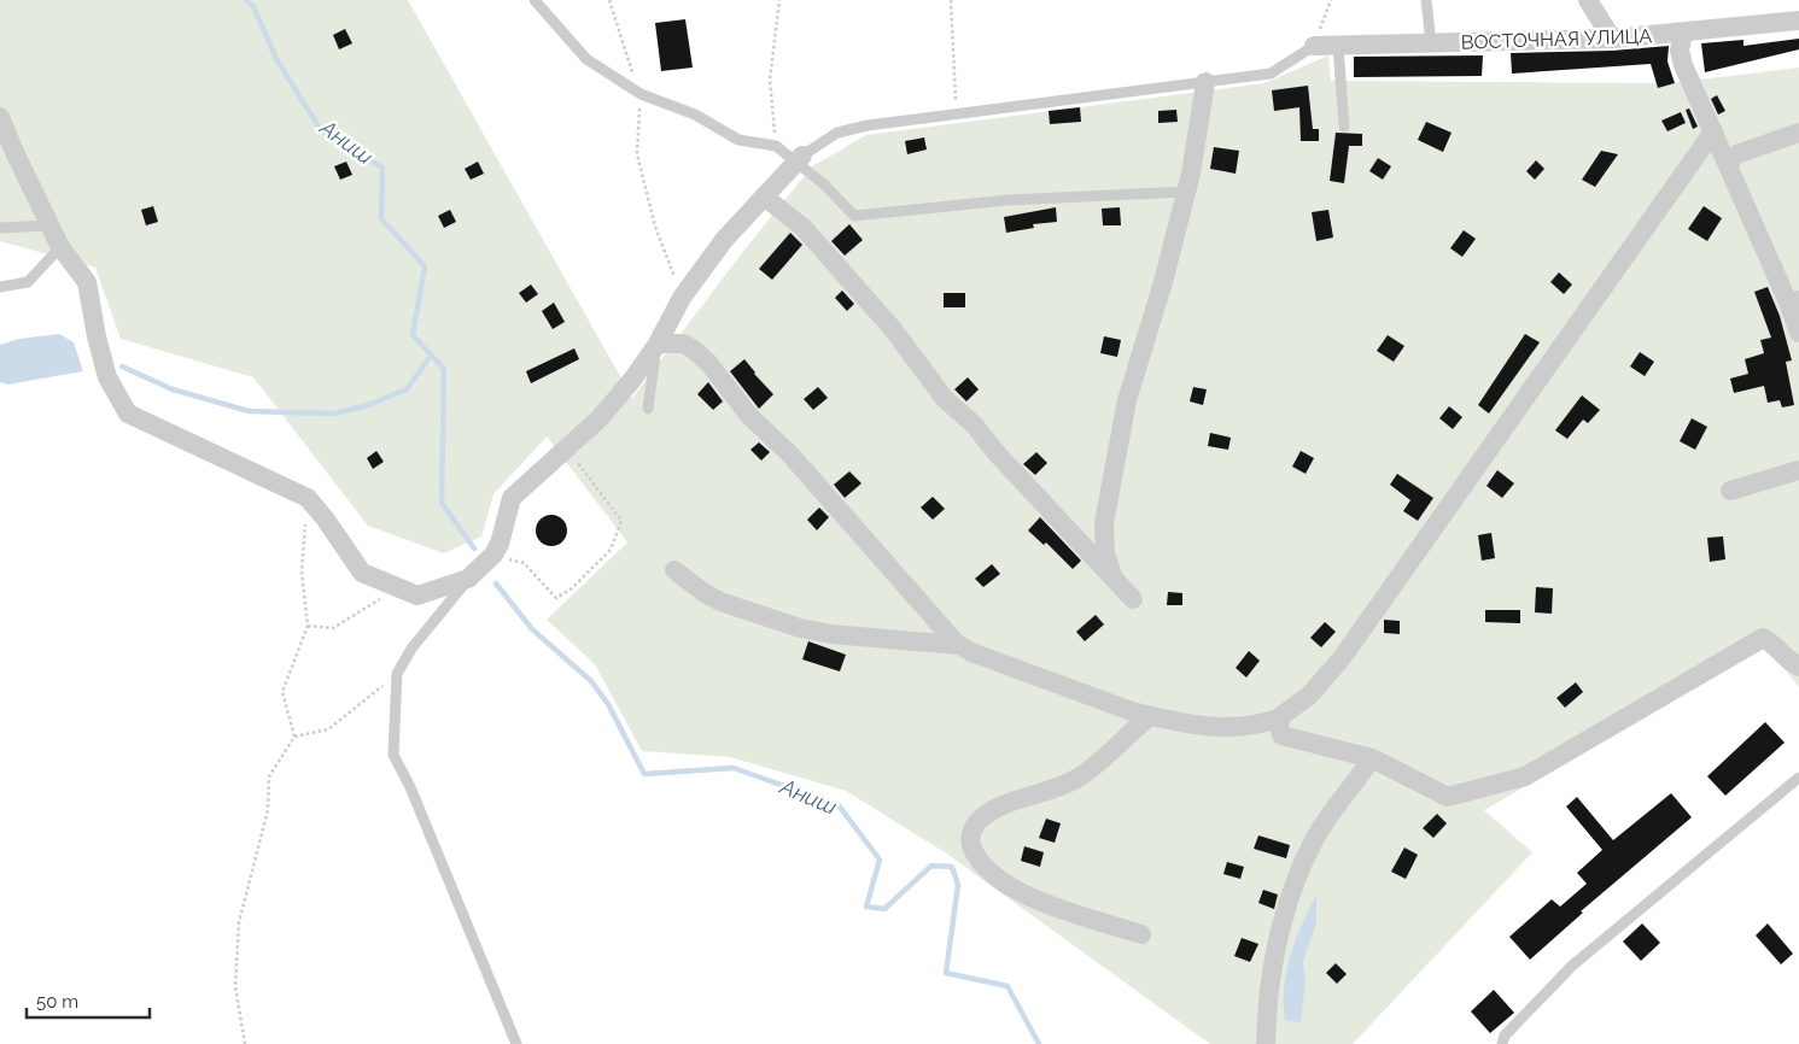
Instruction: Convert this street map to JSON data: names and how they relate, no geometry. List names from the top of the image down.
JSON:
{
  "streets": {
    "street": ["ВОСТОЧНАЯ УЛИЦА"]
  },
  "water": ["Аниш"],
  "scale_bar": "50 m"
}
